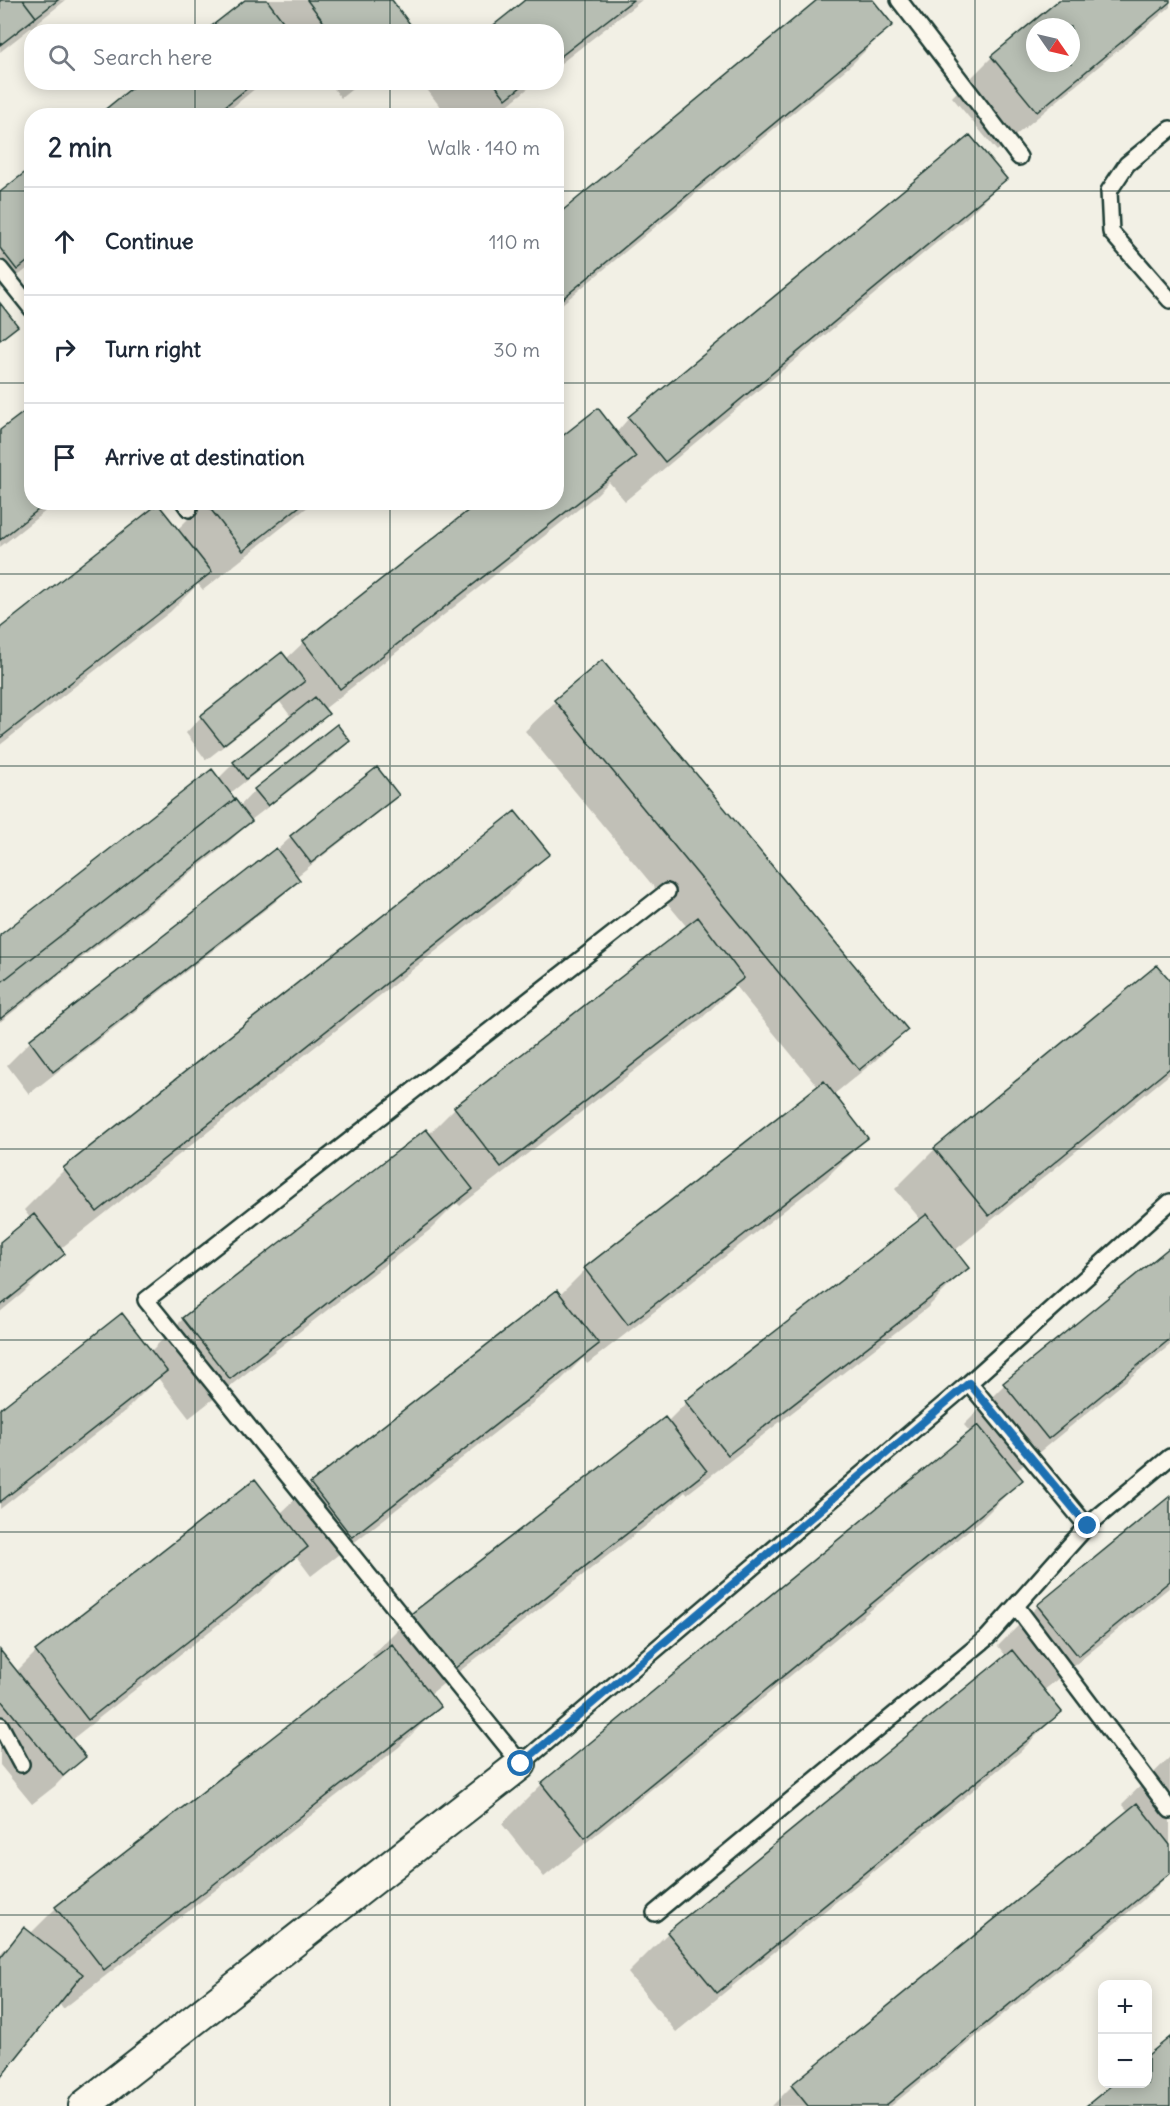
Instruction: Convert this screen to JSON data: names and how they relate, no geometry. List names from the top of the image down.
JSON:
{
  "north": "bottom right",
  "page": {
    "search": "Search here",
    "heading": ["2 min", "Walk · 140 m"],
    "list": [
      ["Continue", "110 m"],
      ["Turn right", "30 m"],
      "Arrive at destination"
    ],
    "map_buttons": ["+", "−"]
  }
}
